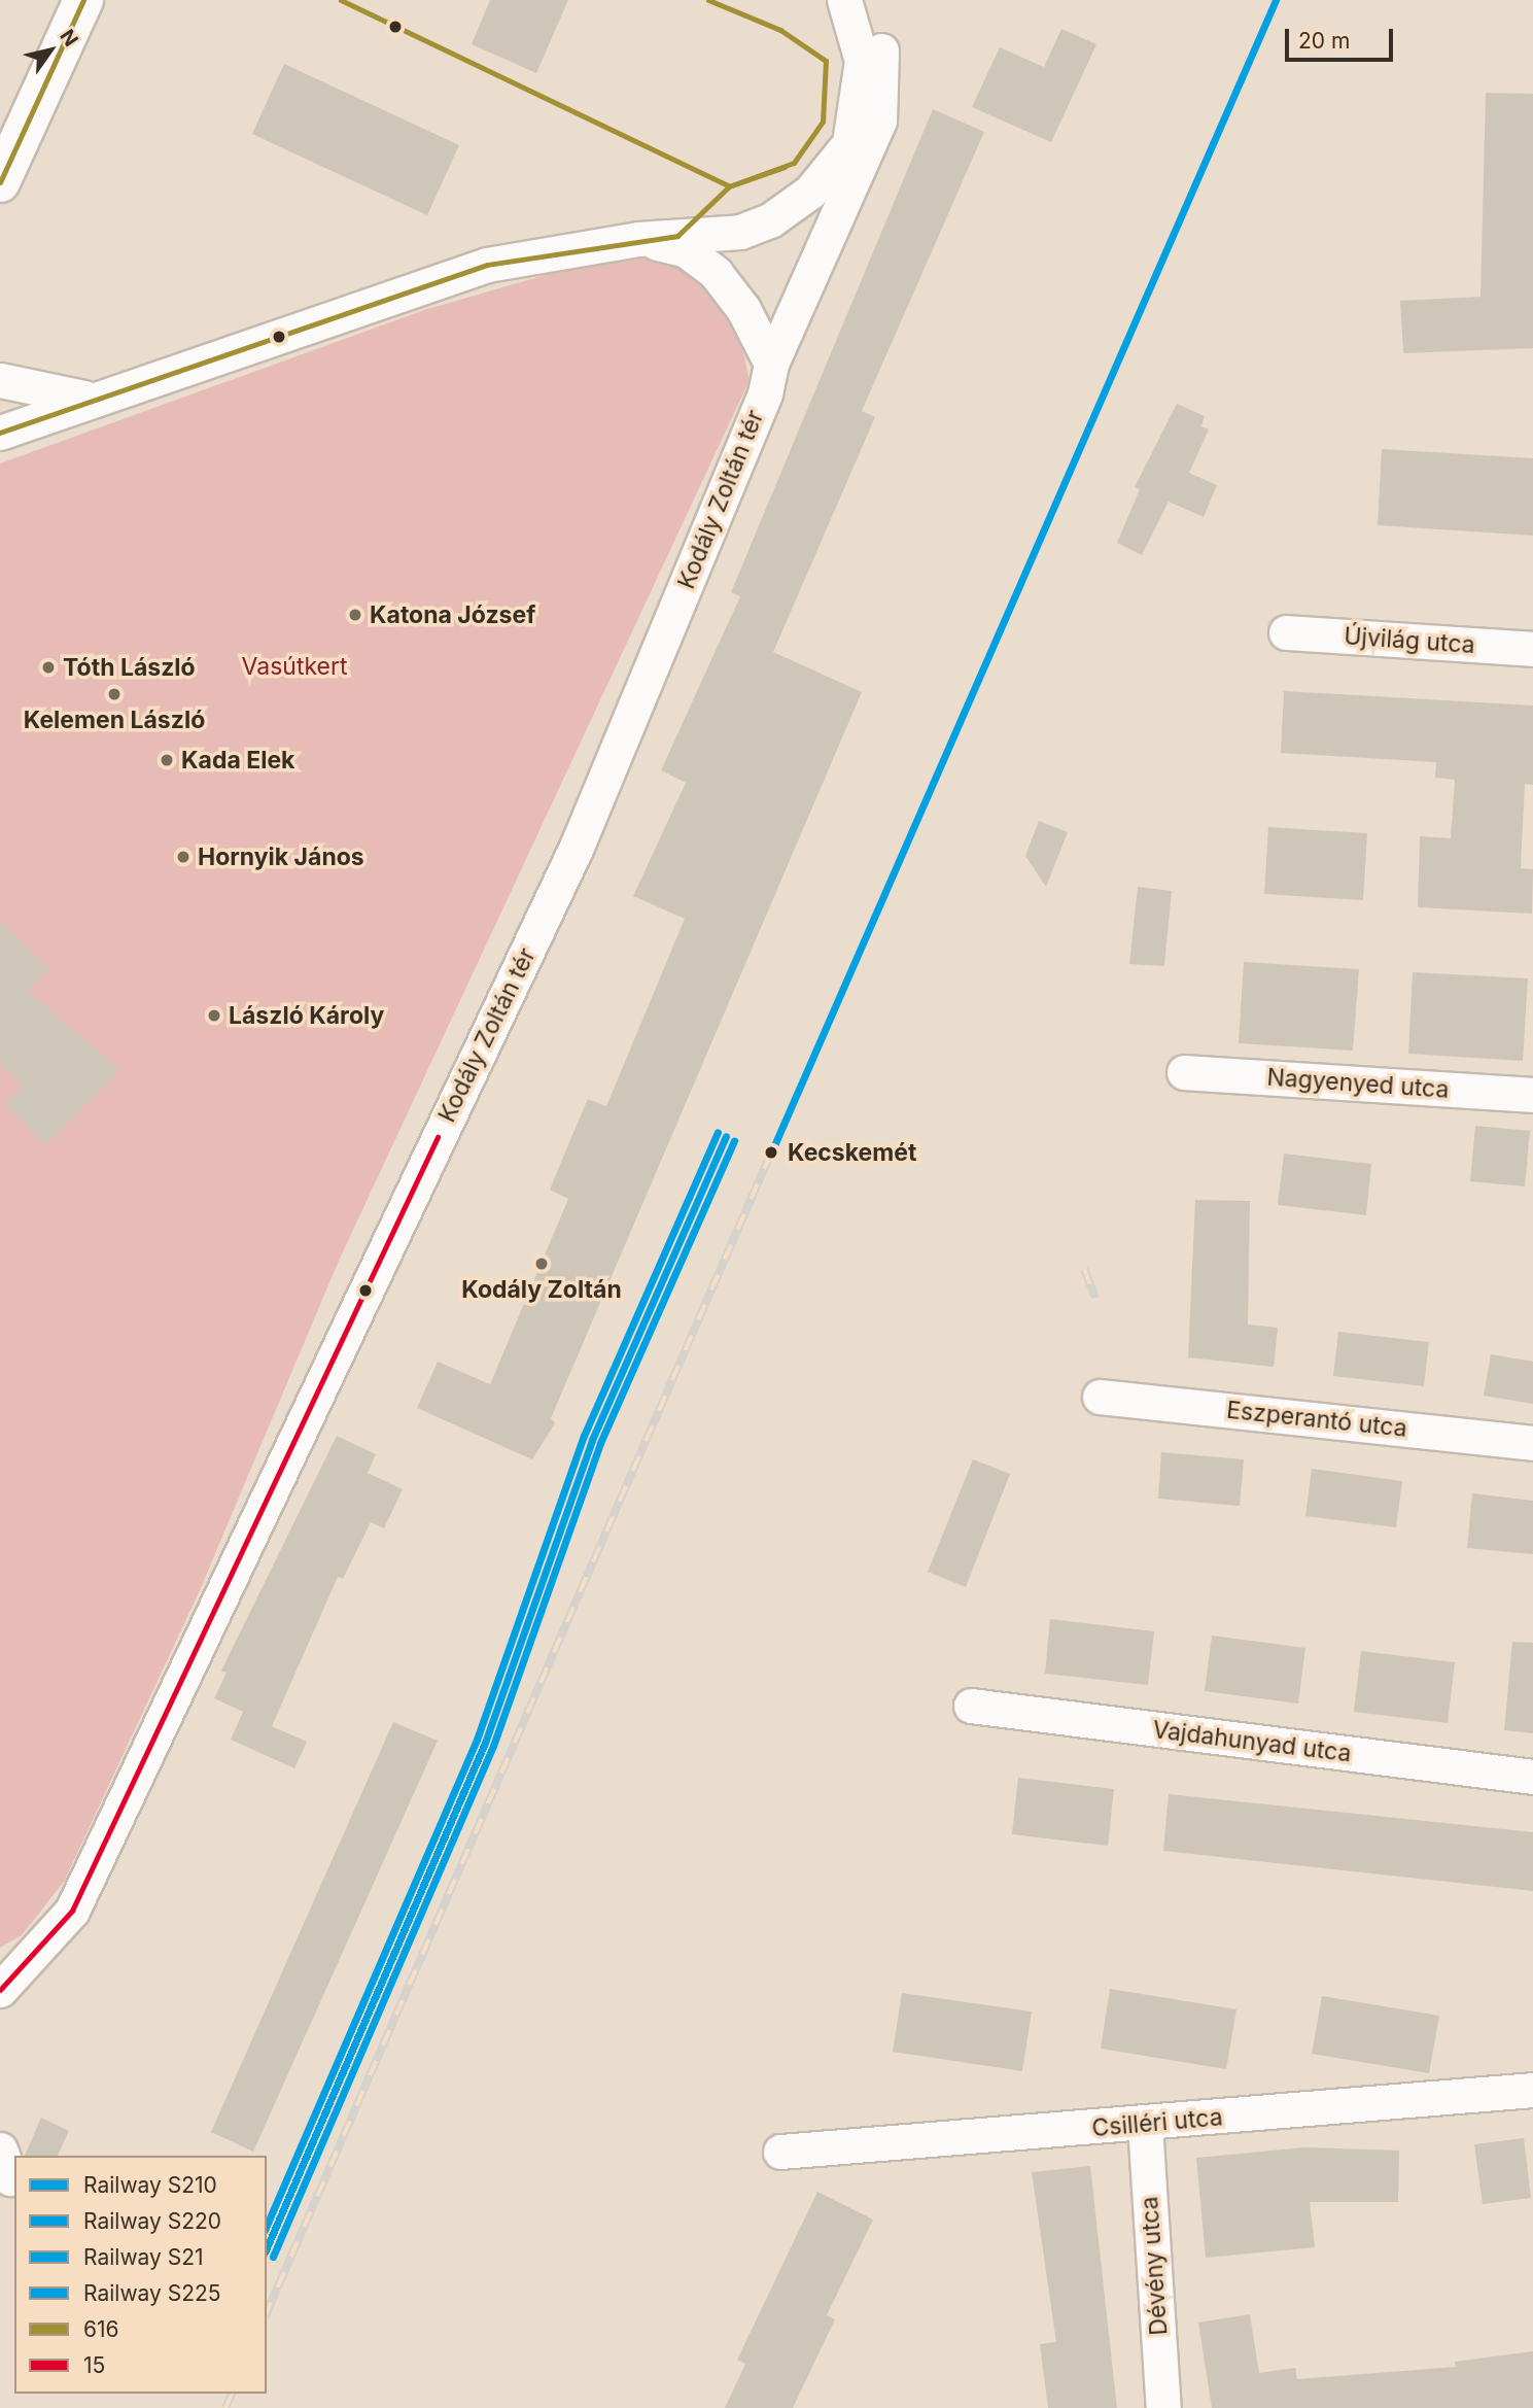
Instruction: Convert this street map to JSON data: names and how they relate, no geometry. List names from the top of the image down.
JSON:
{
  "streets": {
    "street": [
      "Kodály Zoltán tér",
      "Újvilág utca",
      "Nagyenyed utca",
      "Eszperantó utca",
      "Vajdahunyad utca",
      "Csilléri utca",
      "Dévény utca"
    ]
  },
  "crossings": [
    ["Csilléri utca", "Dévény utca"]
  ],
  "parks": ["Vasútkert"],
  "places": [
    "Katona József",
    "Tóth László",
    "Kelemen László",
    "Kada Elek",
    "Hornyik János",
    "László Károly",
    "Kecskemét",
    "Kodály Zoltán"
  ],
  "lines": [
    "rail line S225",
    "transit line 616",
    "rail line S21",
    "rail line S210",
    "transit line 15",
    "rail line S220"
  ],
  "legend": [
    "Railway S210",
    "Railway S220",
    "Railway S21",
    "Railway S225",
    "616",
    "15"
  ],
  "scale_bar": "20 m",
  "north": "top right"
}
